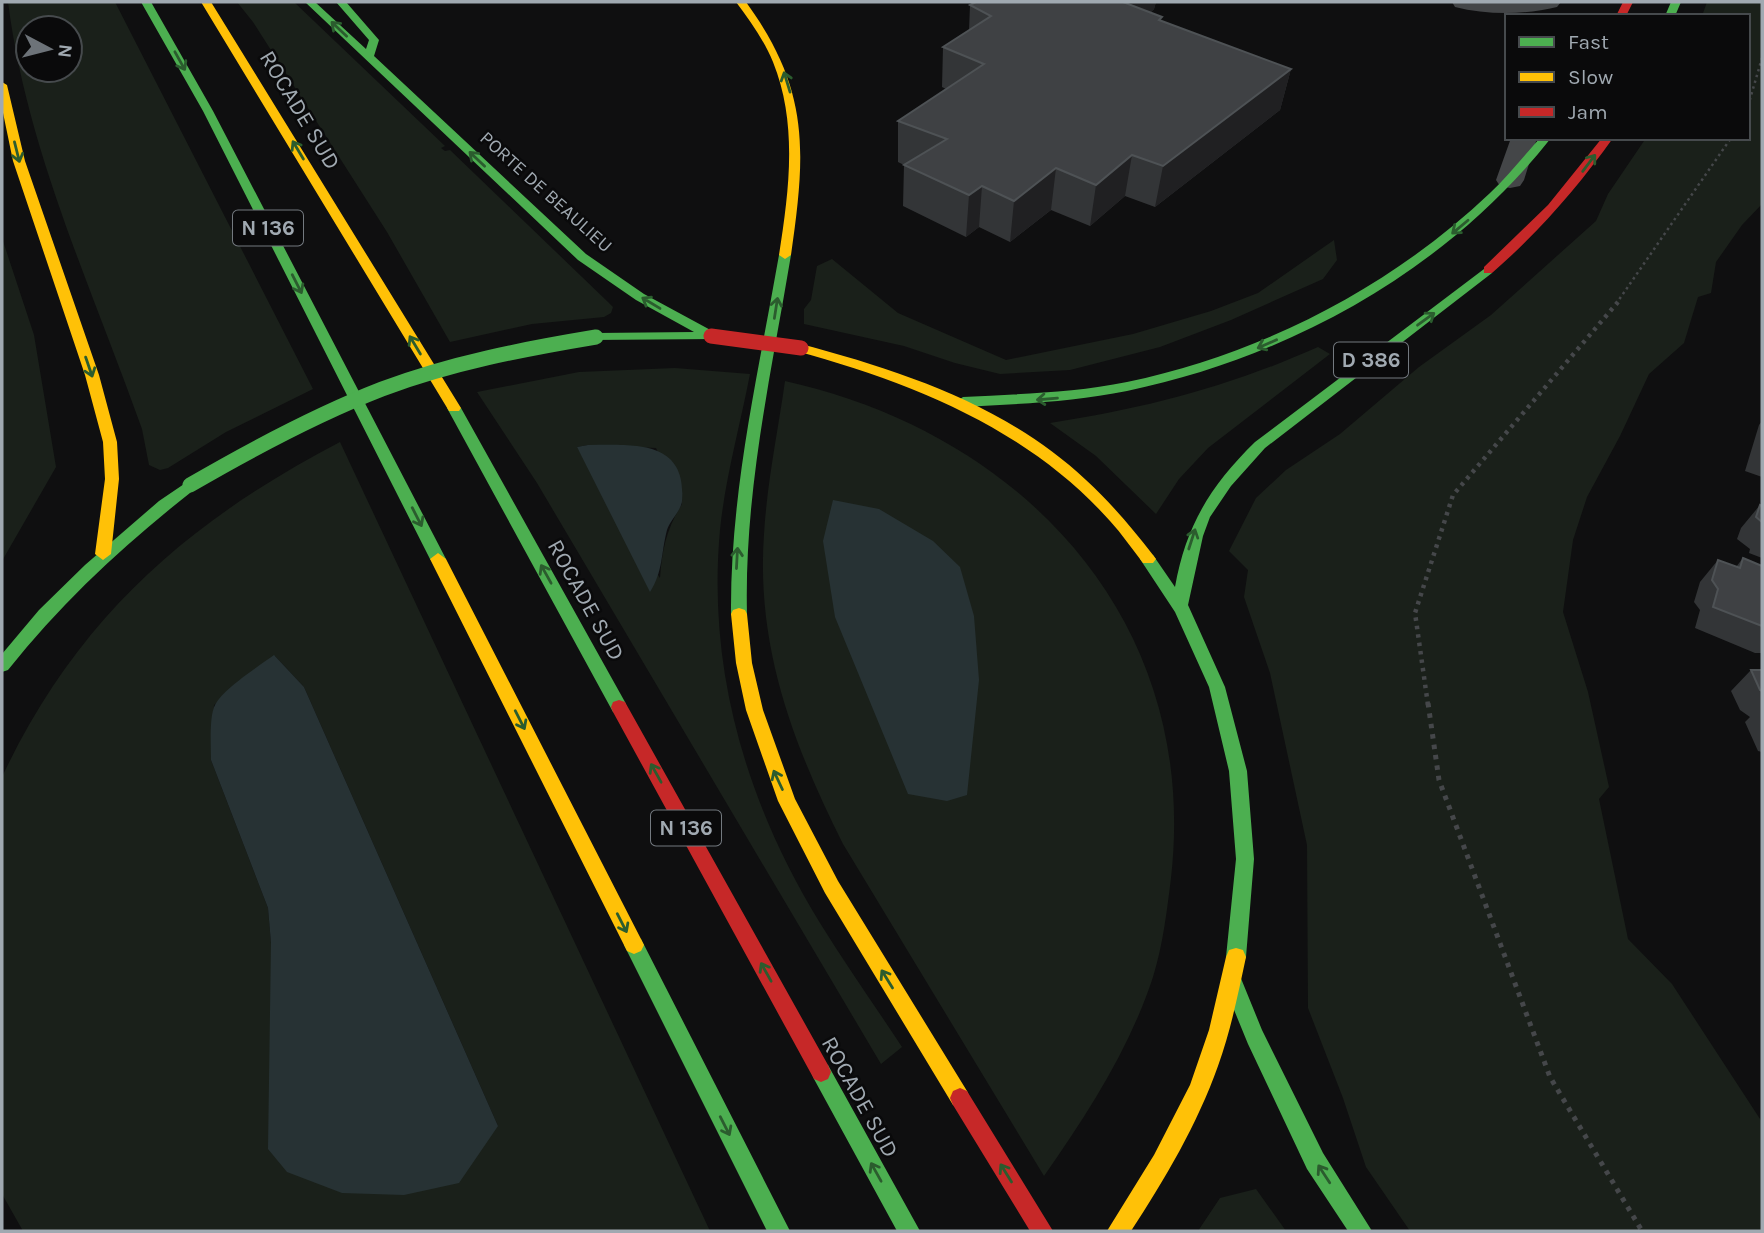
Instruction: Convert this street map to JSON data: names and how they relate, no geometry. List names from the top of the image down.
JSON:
{
  "streets": {
    "main road": [
      "ROCADE SUD",
      "PORTE DE BEAULIEU",
      "N 136",
      "D 386"
    ]
  },
  "one_way": ["PORTE DE BEAULIEU"],
  "legend": ["Fast", "Slow", "Jam"],
  "north": "right"
}
